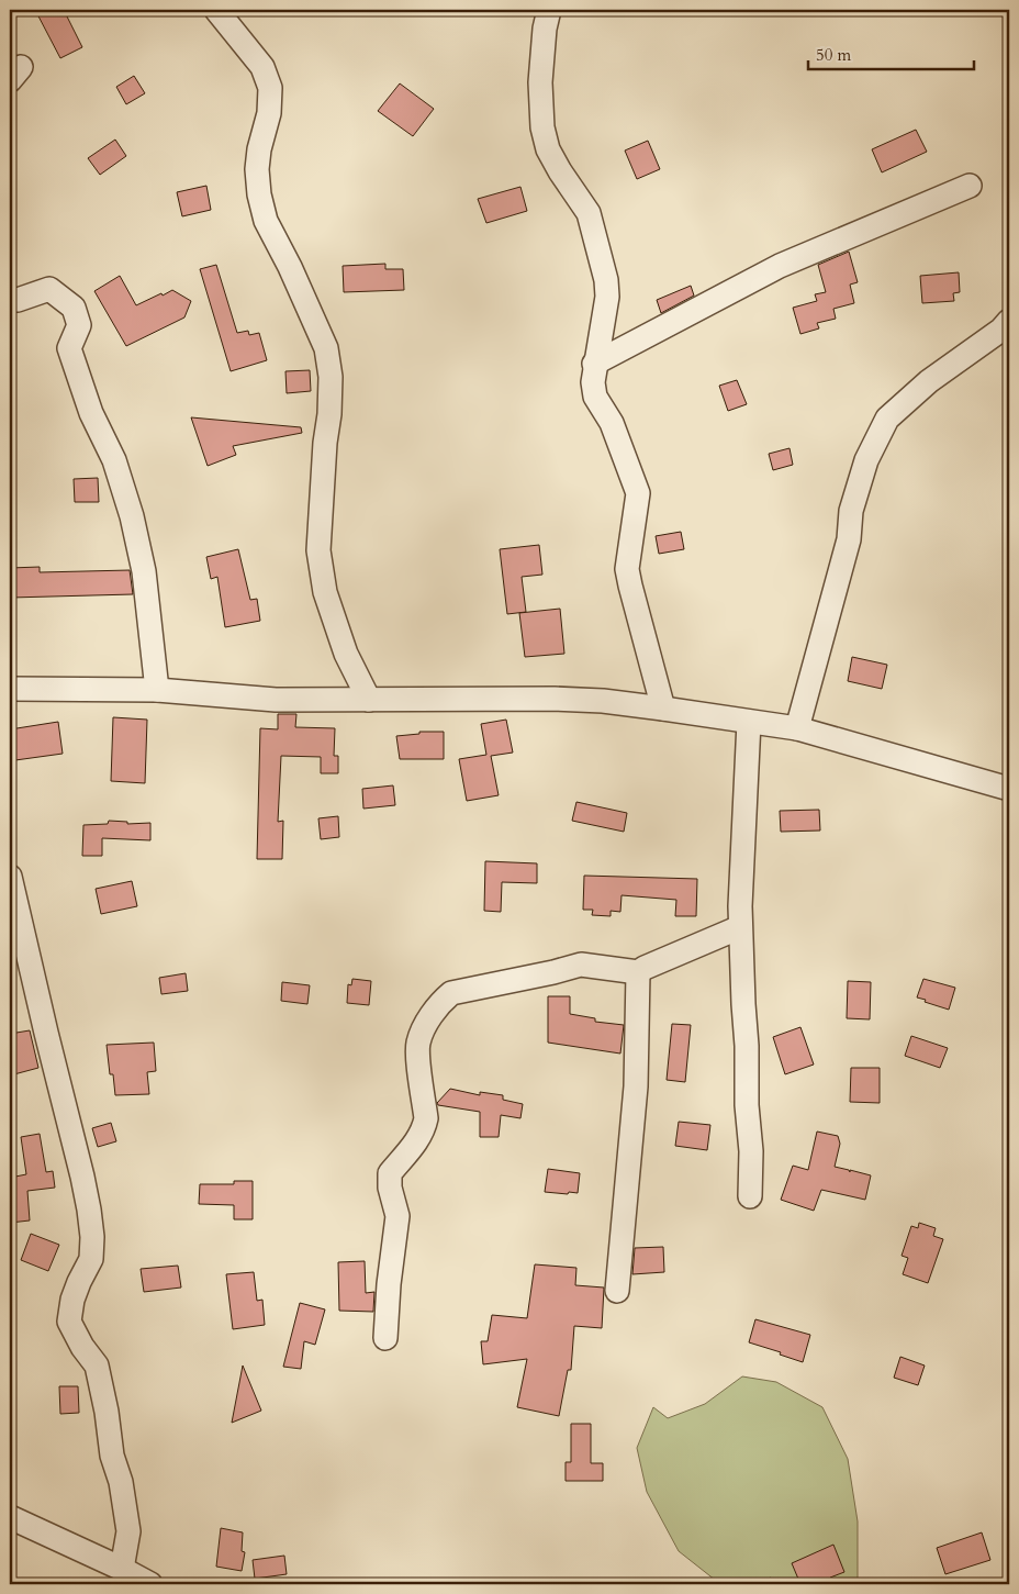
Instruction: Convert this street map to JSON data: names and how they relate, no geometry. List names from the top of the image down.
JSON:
{
  "scale_bar": "50 m"
}
